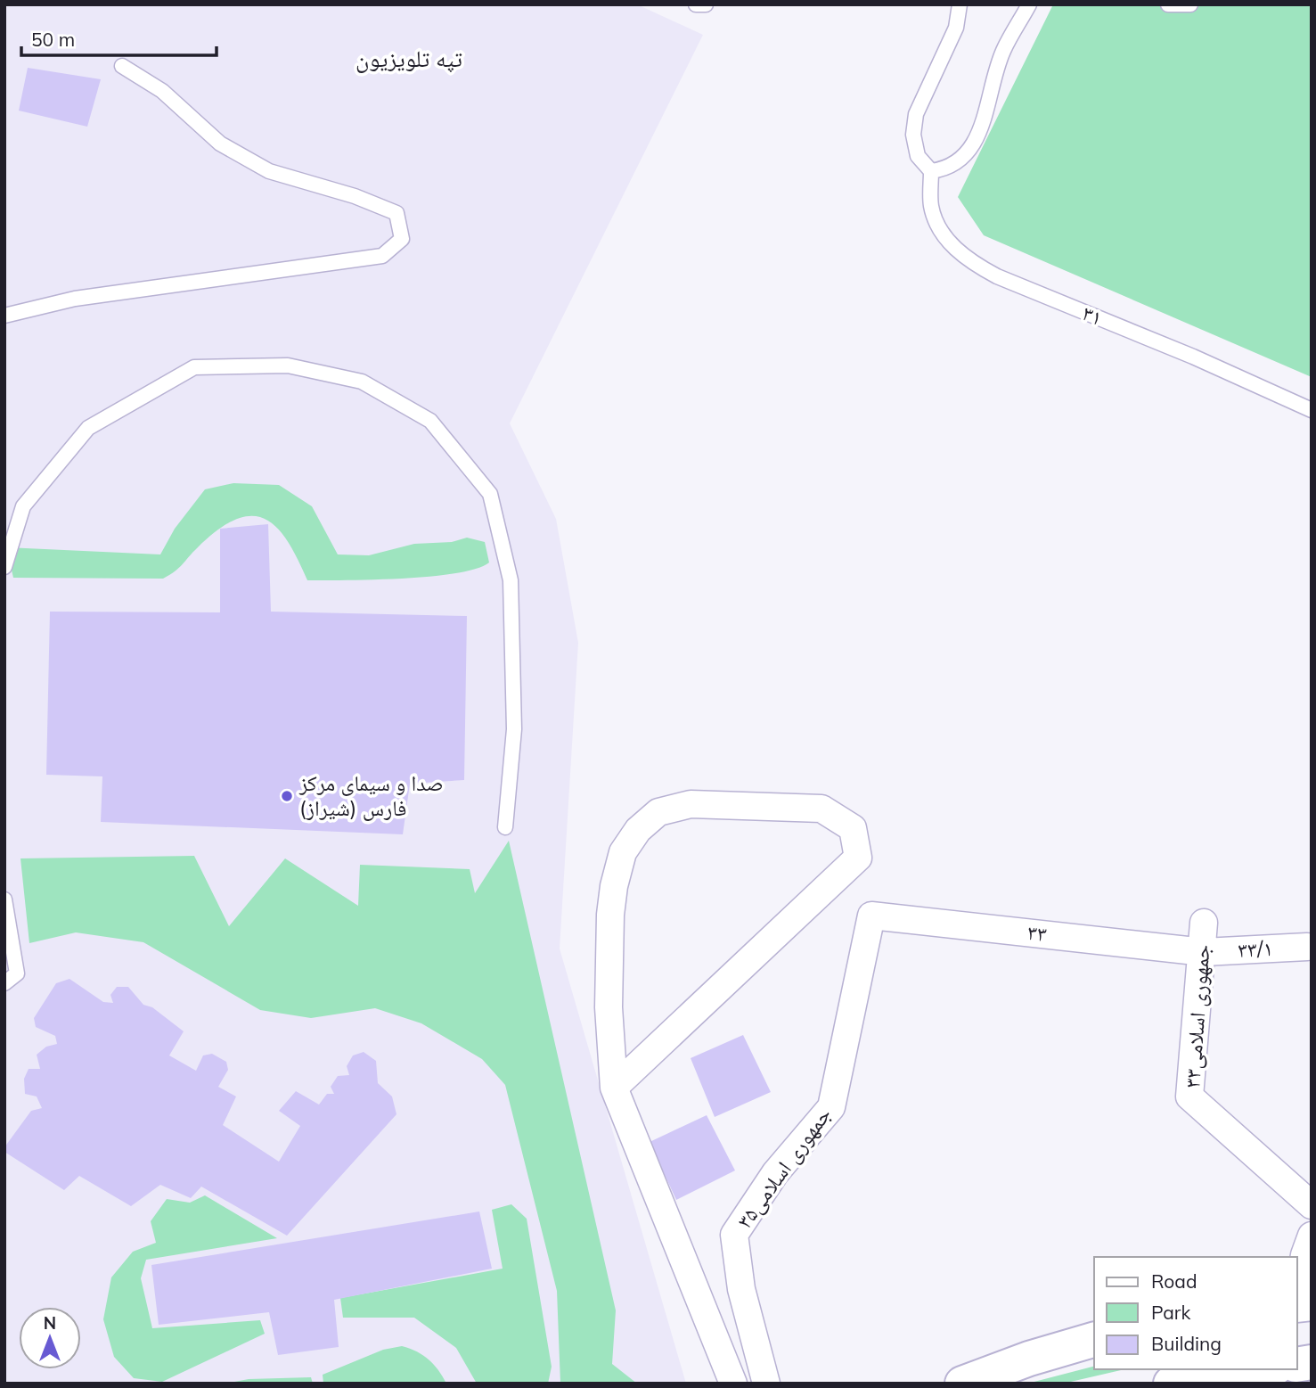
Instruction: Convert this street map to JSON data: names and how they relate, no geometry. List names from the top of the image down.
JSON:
{
  "streets": {
    "street": [
      "۳۳",
      "۳۳/۱",
      "جمهوری اسلامی۳۳",
      "جمهوری اسلامی۳۵"
    ],
    "lane": ["۳۱"]
  },
  "crossings": [
    ["۳۳", "۳۳/۱"],
    ["۳۳", "جمهوری اسلامی۳۳"],
    ["۳۳", "جمهوری اسلامی۳۵"],
    ["۳۳/۱", "جمهوری اسلامی۳۳"]
  ],
  "districts": ["تپه تلویزیون"],
  "places": ["صدا و سیمای مرکز فارس (شیراز)"],
  "legend": ["Road", "Park", "Building"],
  "scale_bar": "50 m",
  "north": "top"
}
